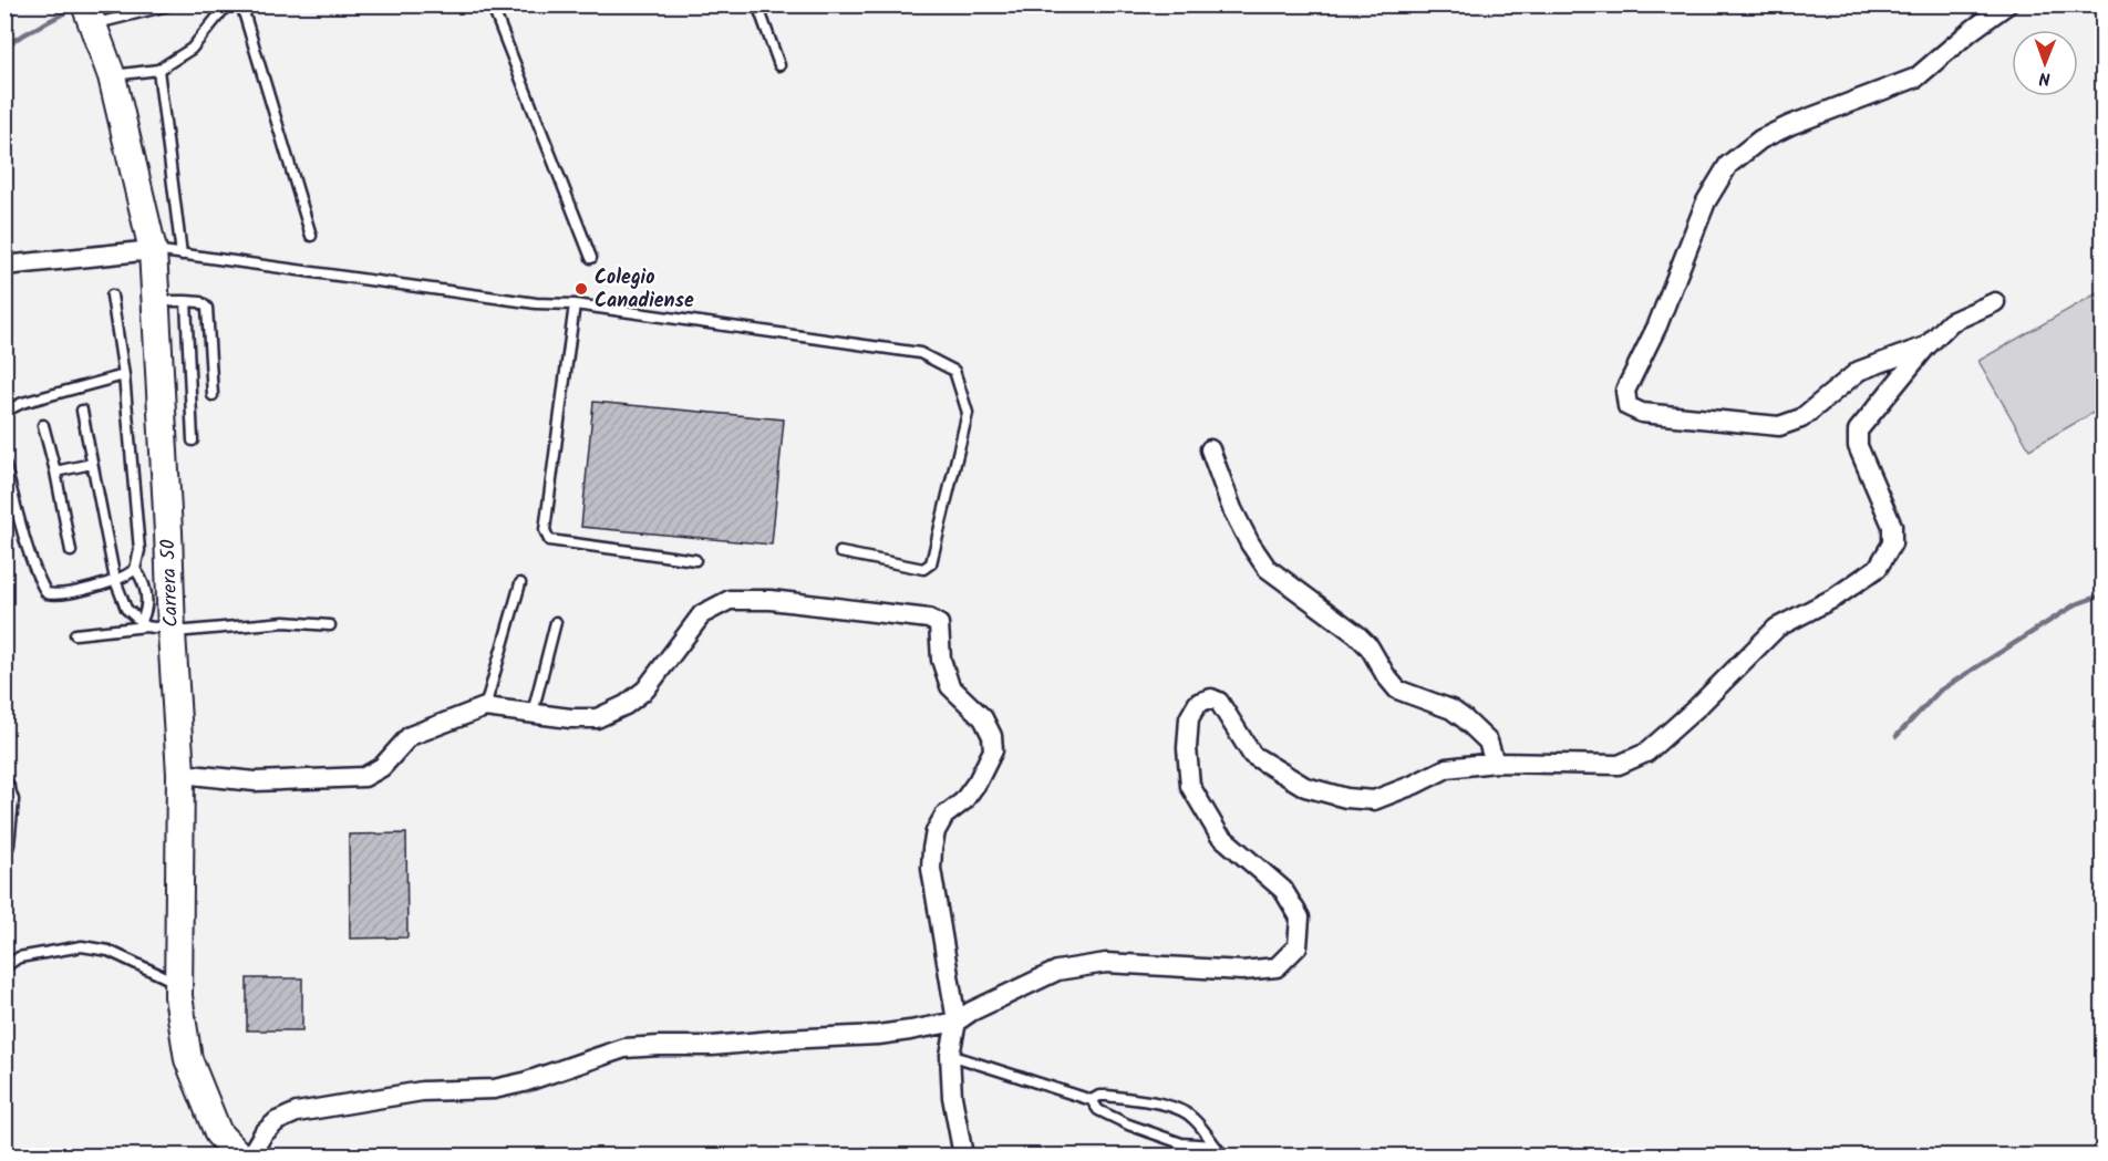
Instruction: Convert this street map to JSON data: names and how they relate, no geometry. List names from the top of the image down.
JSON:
{
  "streets": {
    "main road": ["Carrera 50"]
  },
  "places": ["Colegio Canadiense"],
  "north": "bottom"
}
